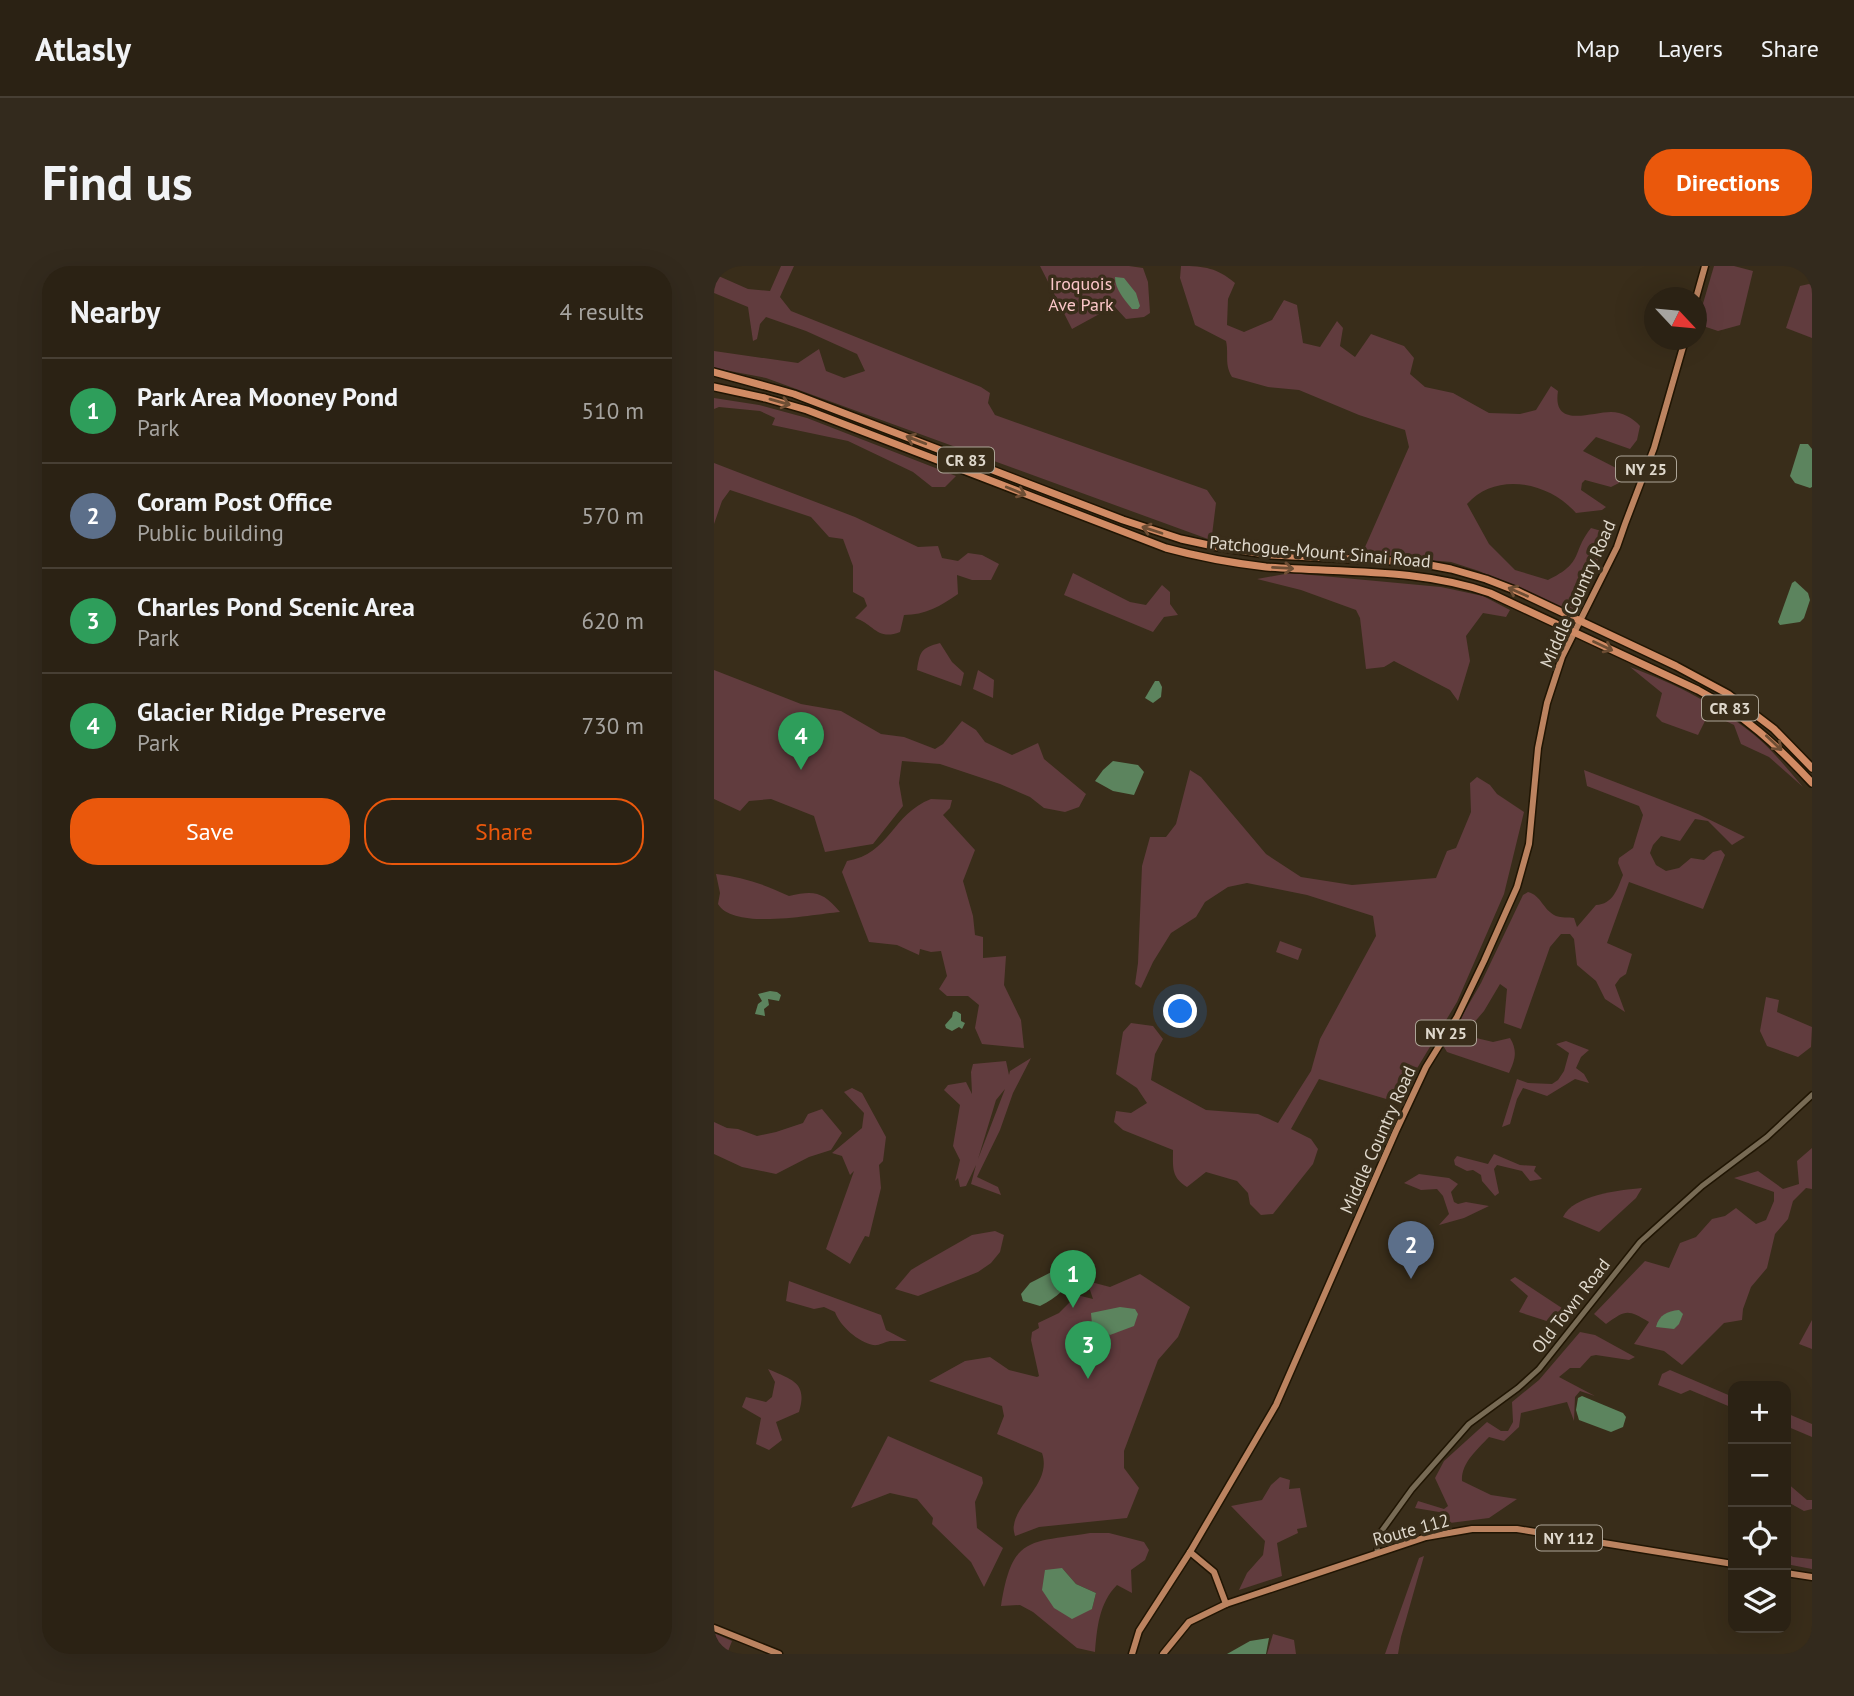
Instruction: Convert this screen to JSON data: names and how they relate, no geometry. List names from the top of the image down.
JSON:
{
  "streets": {
    "highway": ["CR 83", "Patchogue-Mount Sinai Road"],
    "main road": [
      "NY 25",
      "Middle Country Road",
      "Old Town Road",
      "Route 112",
      "NY 112"
    ]
  },
  "crossings": [
    ["Patchogue-Mount Sinai Road", "Middle Country Road"],
    ["Old Town Road", "Route 112"]
  ],
  "parks": ["Iroquois Ave Park"],
  "north": "bottom right",
  "page": {
    "header": "Atlasly",
    "nav": ["Map", "Layers", "Share"],
    "buttons": [
      "Directions",
      ["Save", "Share"]
    ],
    "title": "Find us",
    "heading": ["Nearby", "4 results"],
    "list": [
      {
        "mark": "1",
        "name": "Park Area Mooney Pond",
        "note": "Park",
        "value": "510 m"
      },
      {
        "mark": "2",
        "name": "Coram Post Office",
        "note": "Public building",
        "value": "570 m"
      },
      {
        "mark": "3",
        "name": "Charles Pond Scenic Area",
        "note": "Park",
        "value": "620 m"
      },
      {
        "mark": "4",
        "name": "Glacier Ridge Preserve",
        "note": "Park",
        "value": "730 m"
      }
    ],
    "pins": [
      "4",
      "2",
      "1",
      "3"
    ],
    "map_buttons": ["+", "−"]
  }
}
